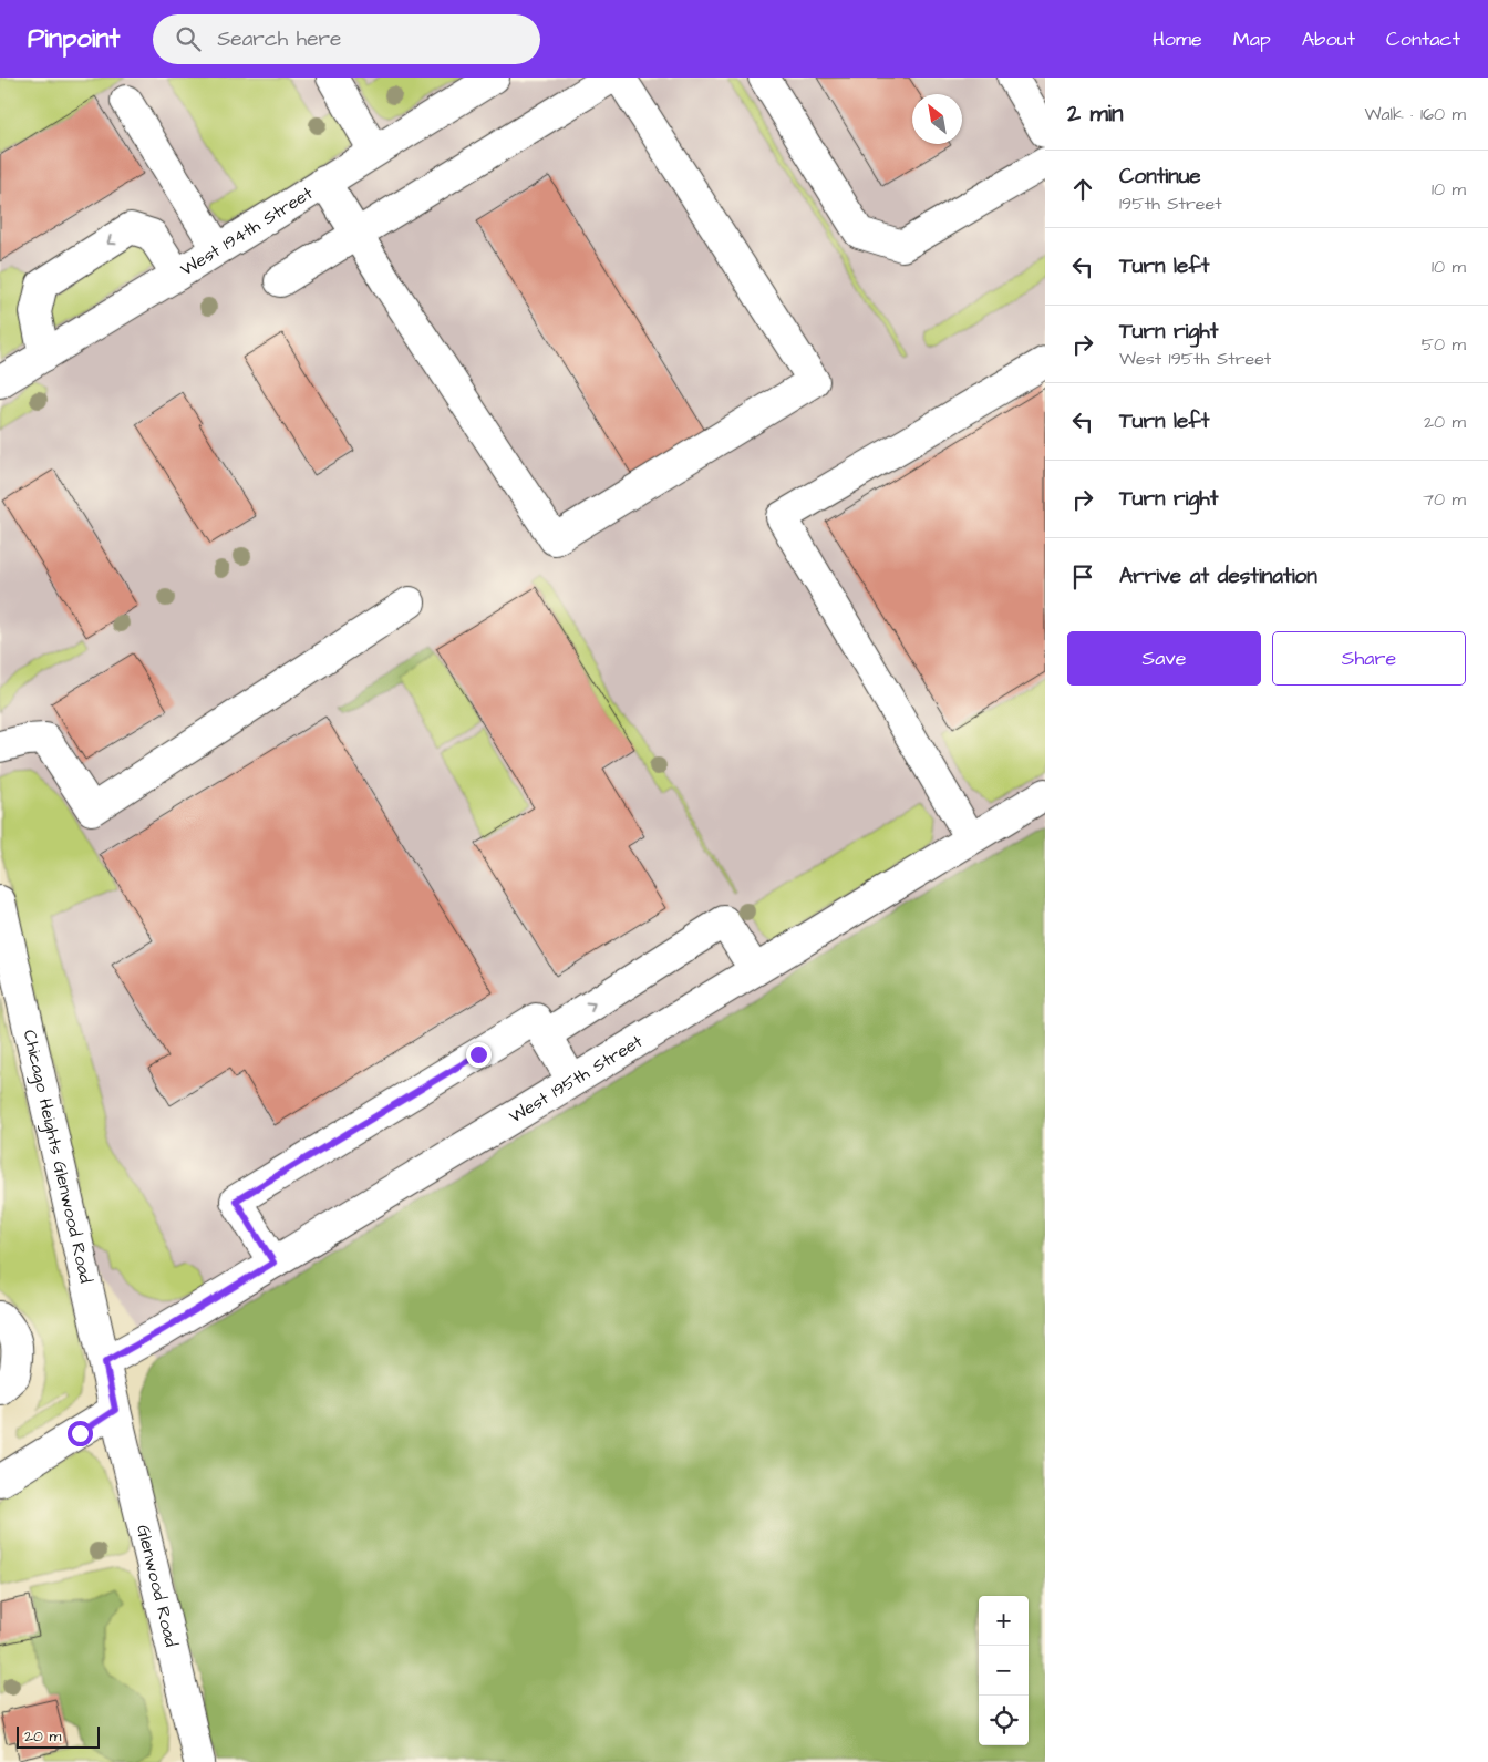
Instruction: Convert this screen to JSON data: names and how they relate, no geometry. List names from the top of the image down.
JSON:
{
  "streets": {
    "street": [
      "West 194th Street",
      "West 195th Street",
      "Chicago Heights Glenwood Road",
      "Glenwood Road"
    ]
  },
  "crossings": [
    ["West 195th Street", "Chicago Heights Glenwood Road"],
    ["Chicago Heights Glenwood Road", "Glenwood Road"]
  ],
  "scale_bar": "20 m",
  "north": "top left",
  "page": {
    "header": "Pinpoint",
    "search": "Search here",
    "nav": [
      "Home",
      "Map",
      "About",
      "Contact"
    ],
    "heading": ["2 min", "Walk · 160 m"],
    "list": [
      ["Continue", "195th Street", "10 m"],
      ["Turn left", "10 m"],
      ["Turn right", "West 195th Street", "50 m"],
      ["Turn left", "20 m"],
      ["Turn right", "70 m"],
      "Arrive at destination"
    ],
    "buttons": ["Save", "Share"],
    "map_buttons": ["+", "−"],
    "scale": "20 m"
  }
}
